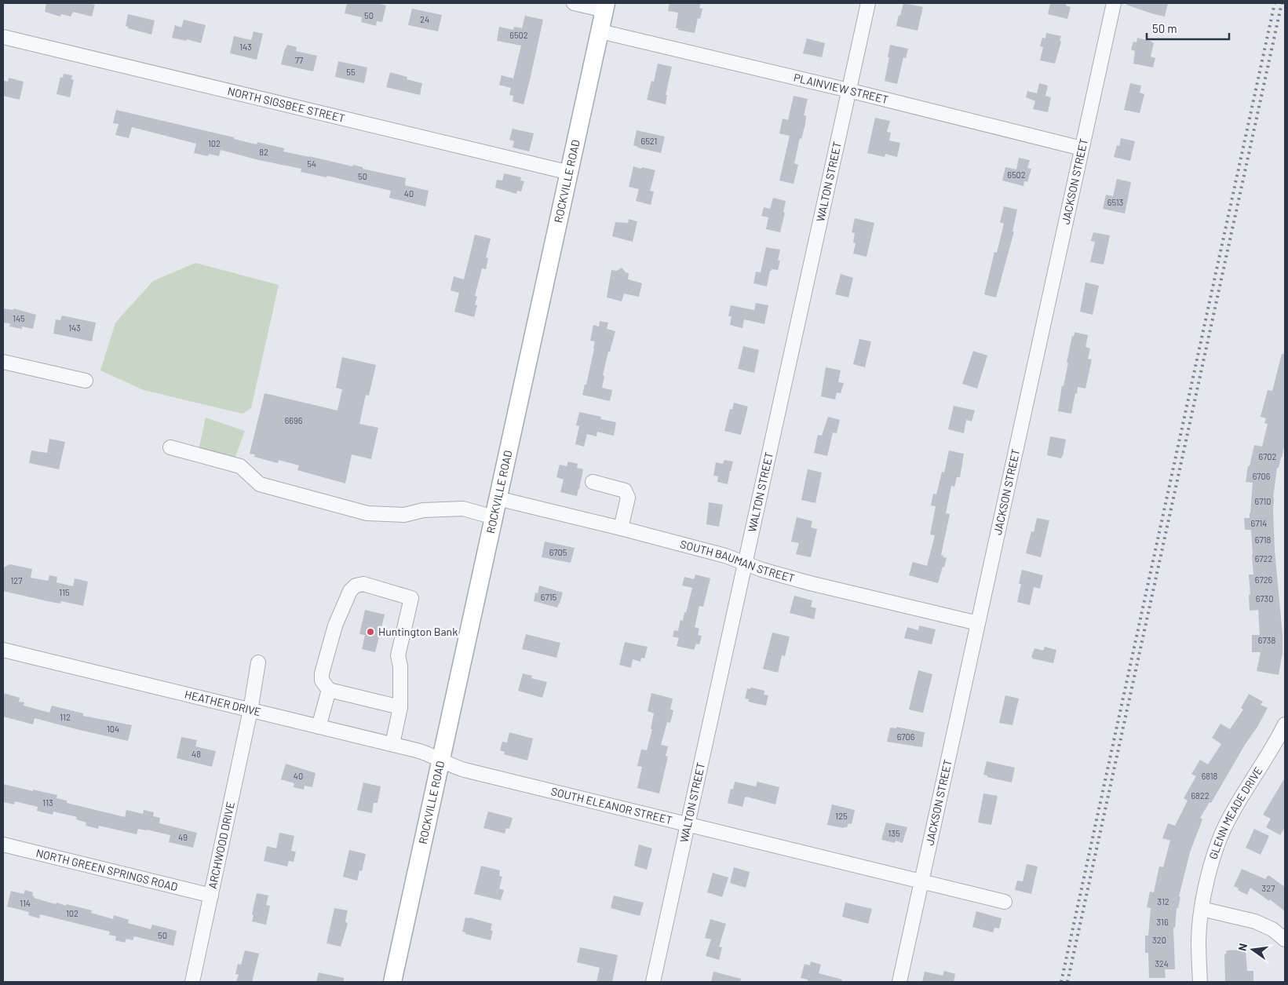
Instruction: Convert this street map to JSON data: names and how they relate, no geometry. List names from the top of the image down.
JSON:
{
  "streets": {
    "main road": ["ROCKVILLE ROAD"],
    "street": [
      "PLAINVIEW STREET",
      "NORTH SIGSBEE STREET",
      "WALTON STREET",
      "JACKSON STREET",
      "SOUTH BAUMAN STREET",
      "HEATHER DRIVE",
      "SOUTH ELEANOR STREET",
      "GLENN MEADE DRIVE",
      "ARCHWOOD DRIVE",
      "NORTH GREEN SPRINGS ROAD"
    ]
  },
  "crossings": [
    ["PLAINVIEW STREET", "ROCKVILLE ROAD"],
    ["PLAINVIEW STREET", "WALTON STREET"],
    ["PLAINVIEW STREET", "JACKSON STREET"],
    ["NORTH SIGSBEE STREET", "ROCKVILLE ROAD"],
    ["ROCKVILLE ROAD", "SOUTH BAUMAN STREET"],
    ["ROCKVILLE ROAD", "HEATHER DRIVE"],
    ["ROCKVILLE ROAD", "SOUTH ELEANOR STREET"],
    ["WALTON STREET", "SOUTH BAUMAN STREET"],
    ["WALTON STREET", "SOUTH ELEANOR STREET"],
    ["JACKSON STREET", "SOUTH BAUMAN STREET"],
    ["JACKSON STREET", "SOUTH ELEANOR STREET"],
    ["HEATHER DRIVE", "SOUTH ELEANOR STREET"],
    ["HEATHER DRIVE", "ARCHWOOD DRIVE"],
    ["ARCHWOOD DRIVE", "NORTH GREEN SPRINGS ROAD"]
  ],
  "places": ["Huntington Bank"],
  "house_numbers": [
    "50",
    "24",
    "6502",
    "143",
    "77",
    "55",
    "6521",
    "102",
    "82",
    "54",
    "6502",
    "50",
    "40",
    "6513",
    "145",
    "143",
    "6696",
    "6702",
    "6706",
    "6710",
    "6714",
    "6718",
    "6705",
    "6722",
    "6726",
    "127",
    "115",
    "6715",
    "6730",
    "6738",
    "112",
    "104",
    "6706",
    "48",
    "40",
    "6818",
    "6822",
    "113",
    "125",
    "135",
    "49",
    "327",
    "312",
    "114",
    "102",
    "316",
    "50",
    "320",
    "324"
  ],
  "scale_bar": "50 m",
  "north": "left"
}
